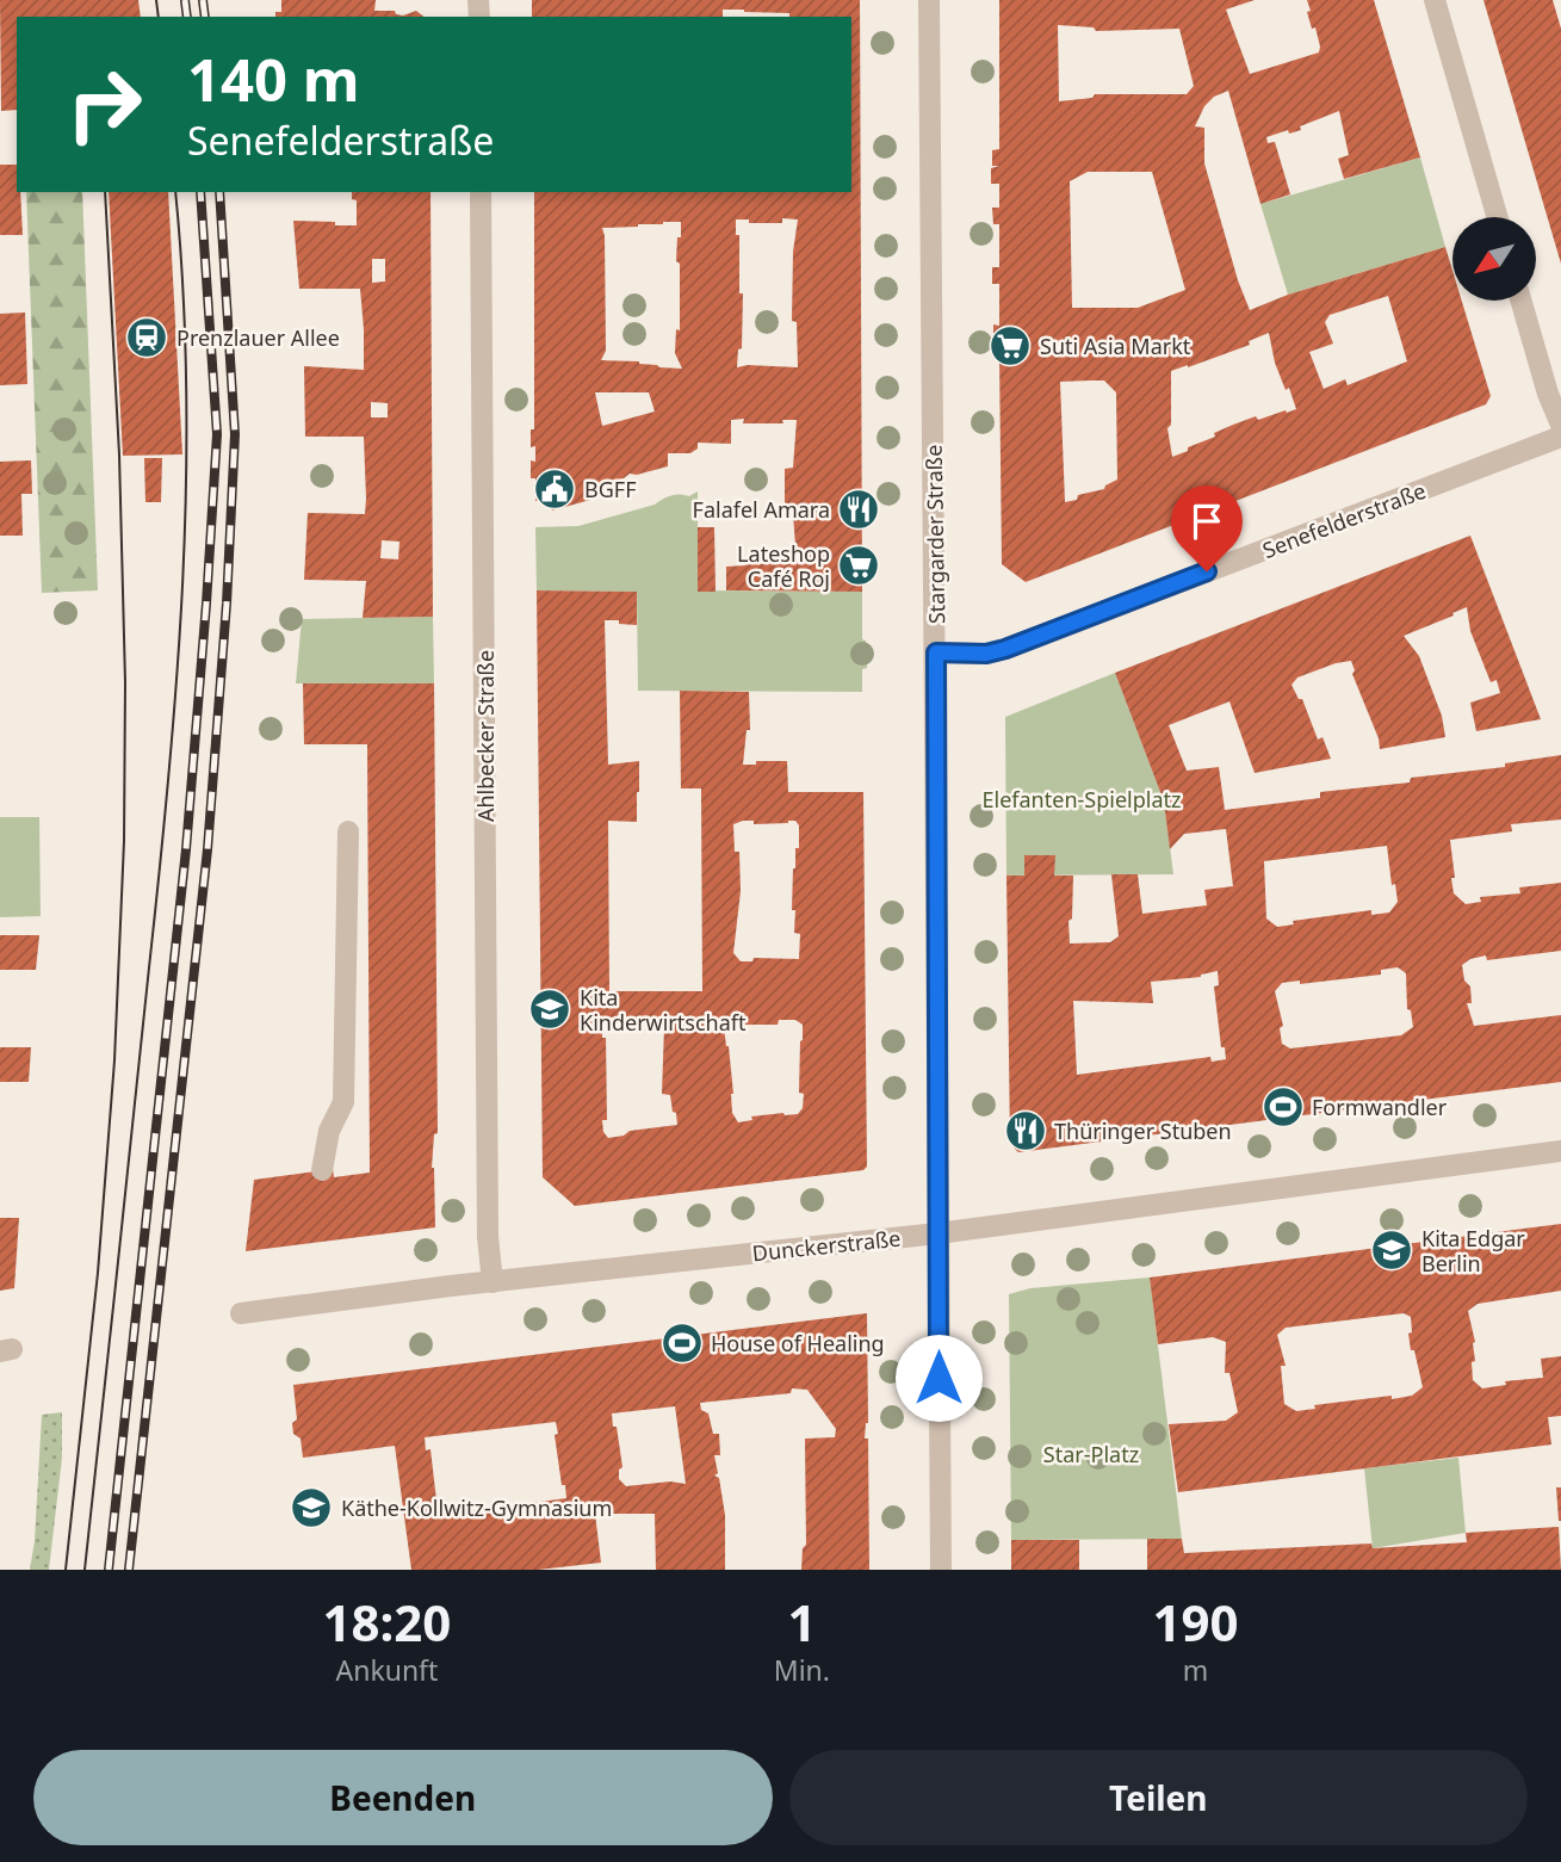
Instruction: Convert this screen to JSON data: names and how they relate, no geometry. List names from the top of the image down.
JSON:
{
  "streets": {
    "street": [
      "Senefelderstraße",
      "Stargarder Straße",
      "Ahlbecker Straße",
      "Dunckerstraße"
    ]
  },
  "crossings": [
    ["Senefelderstraße", "Stargarder Straße"],
    ["Stargarder Straße", "Dunckerstraße"],
    ["Ahlbecker Straße", "Dunckerstraße"]
  ],
  "parks": ["Elefanten-Spielplatz", "Star-Platz"],
  "places": {
    "station": ["Prenzlauer Allee"],
    "supermarket": ["Suti Asia Markt", "Lateshop Café Roj"],
    "public building": ["BGFF"],
    "restaurant": ["Falafel Amara", "Thüringer Stuben"],
    "school or university": ["Kita Kinderwirtschaft", "Kita Edgar Berlin", "Käthe-Kollwitz-Gymnasium"],
    "sports": ["Formwandler", "House of Healing"]
  },
  "north": "bottom left",
  "page": {
    "turn": ["140 m", "Senefelderstraße"],
    "eta": [
      "18:20",
      "Ankunft",
      "1",
      "Min.",
      "190",
      "m"
    ],
    "buttons": ["Beenden", "Teilen"]
  }
}
